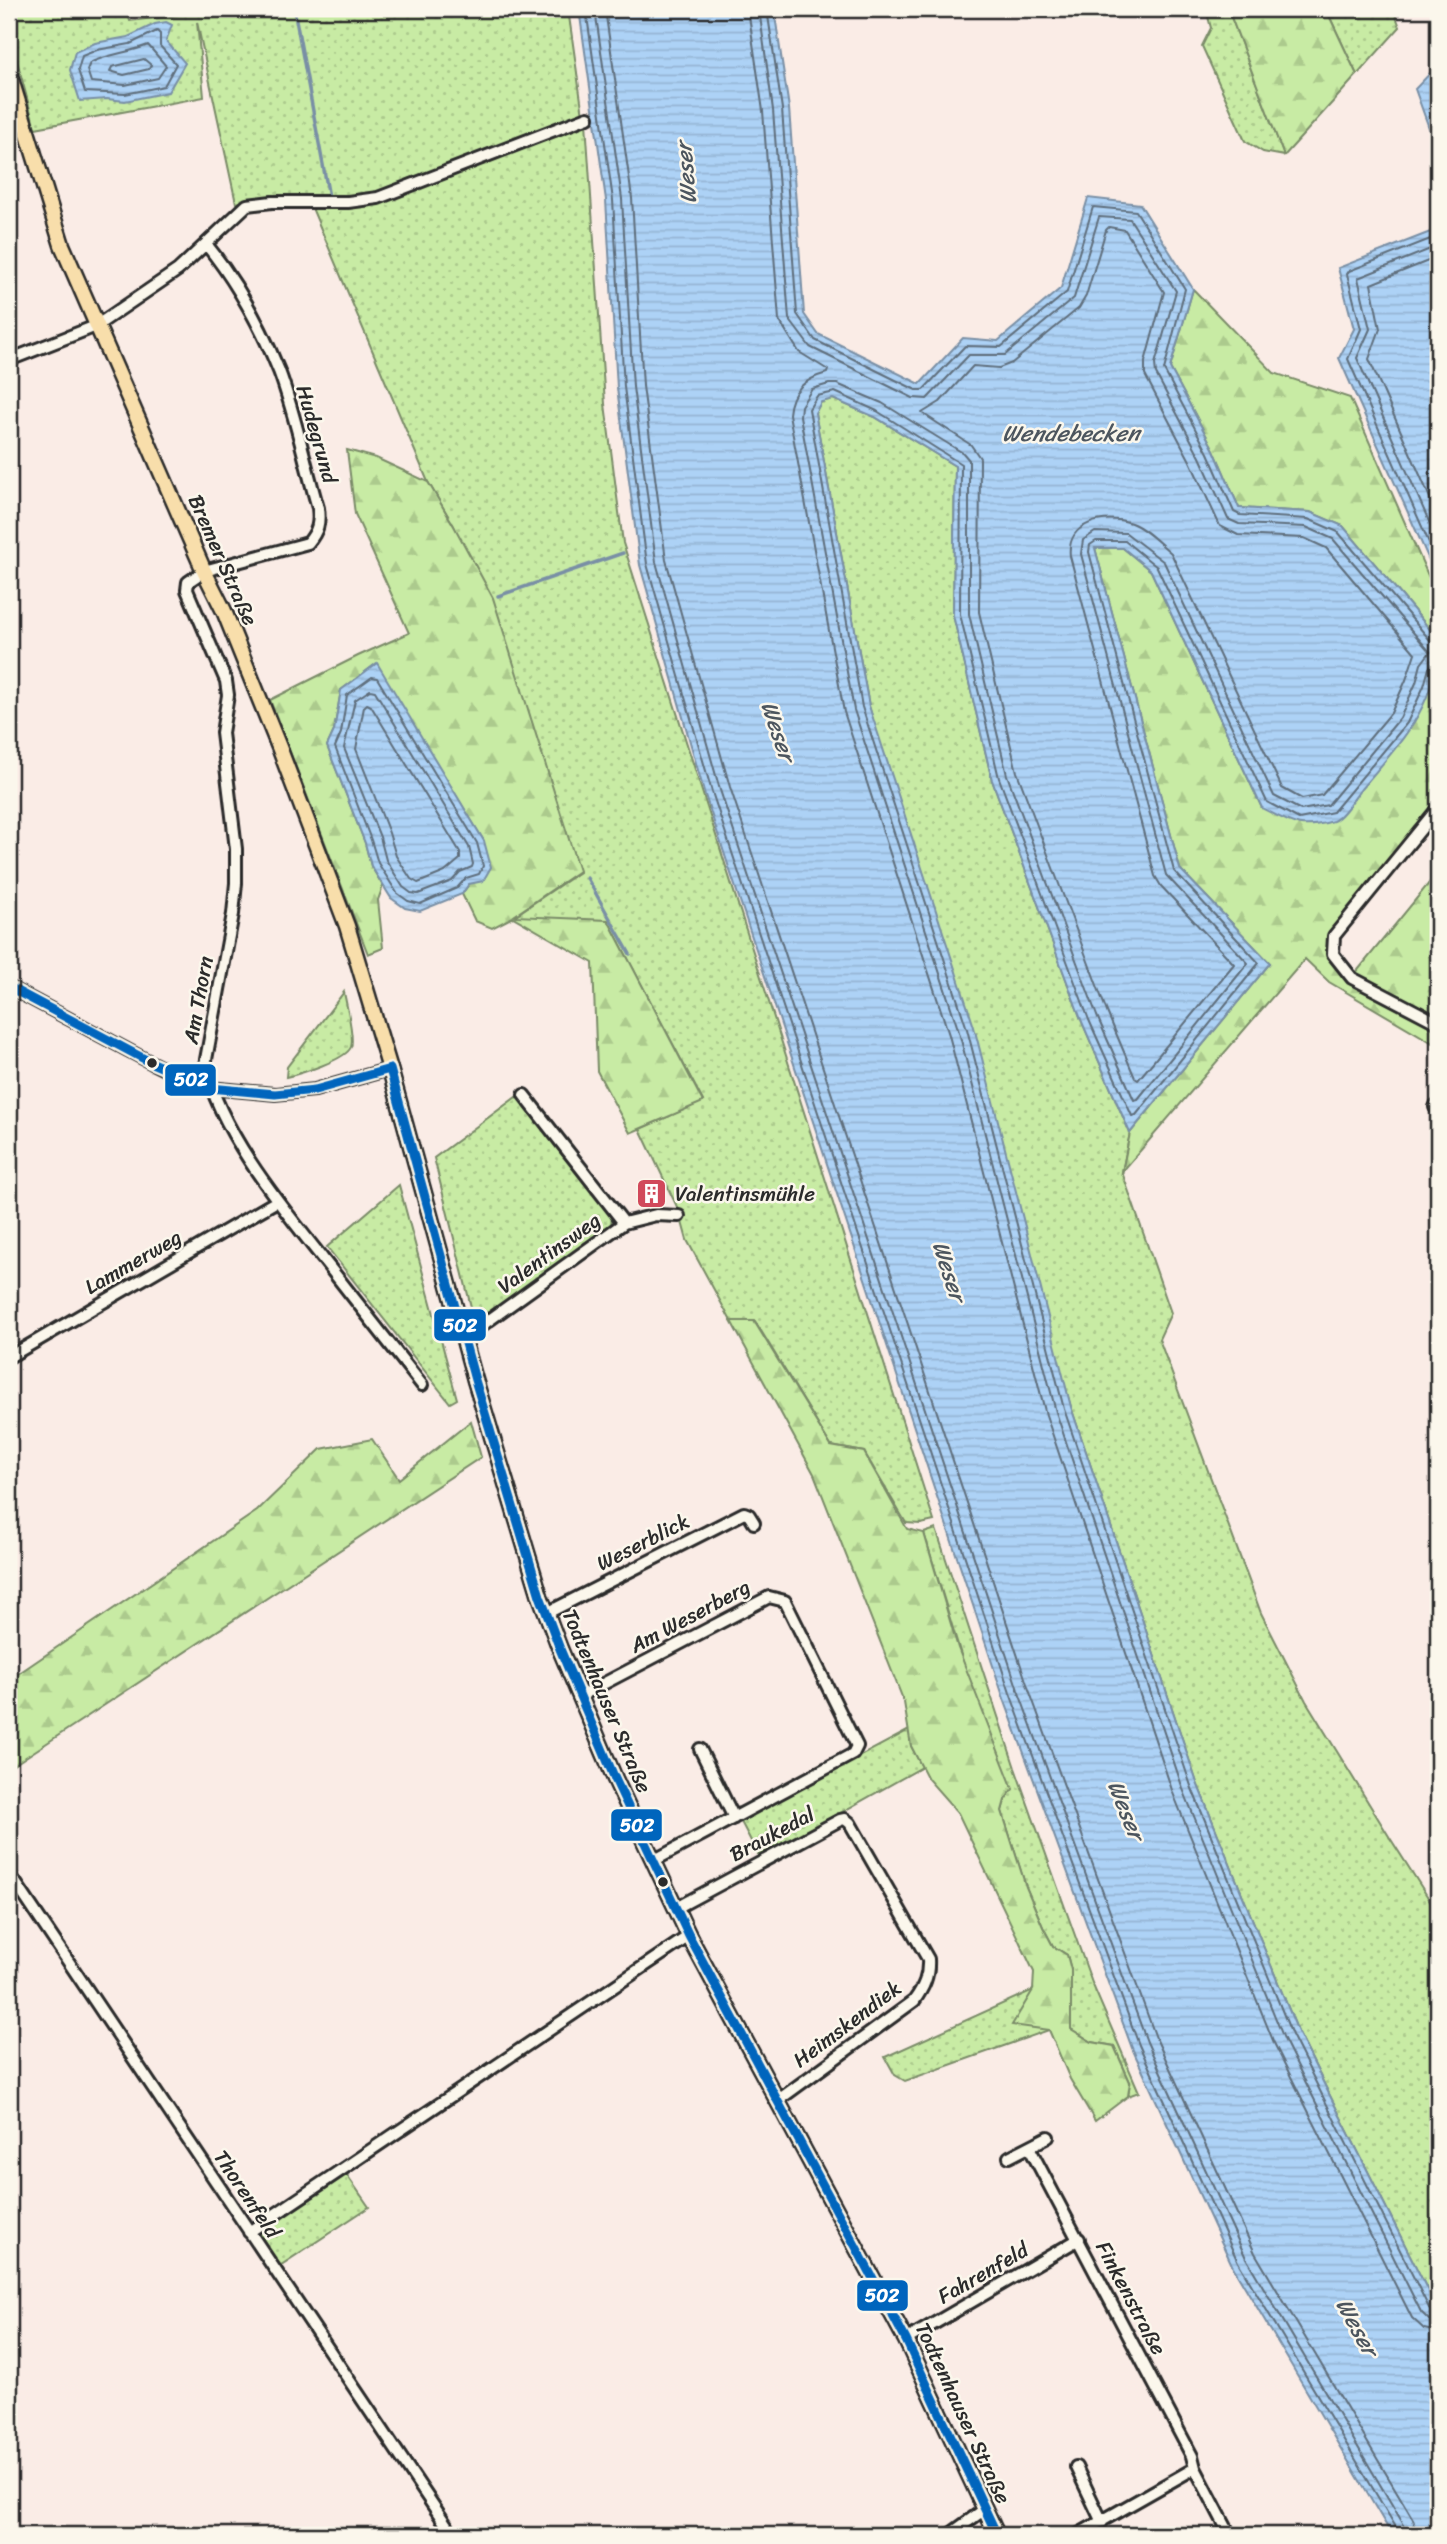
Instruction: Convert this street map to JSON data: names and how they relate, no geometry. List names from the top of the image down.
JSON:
{
  "streets": {
    "main road": ["Bremer Straße", "Todtenhauser Straße"],
    "street": [
      "Hudegrund",
      "Am Thorn",
      "Valentinsweg",
      "Lammerweg",
      "Weserblick",
      "Am Weserberg",
      "Braukedal",
      "Heimskendiek",
      "Thorenfeld",
      "Fahrenfeld",
      "Finkenstraße"
    ]
  },
  "crossings": [
    ["Hudegrund", "Bremer Straße"],
    ["Hudegrund", "Am Thorn"],
    ["Bremer Straße", "Am Thorn"],
    ["Bremer Straße", "Todtenhauser Straße"],
    ["Am Thorn", "Lammerweg"],
    ["Valentinsweg", "Todtenhauser Straße"],
    ["Weserblick", "Todtenhauser Straße"],
    ["Am Weserberg", "Todtenhauser Straße"],
    ["Todtenhauser Straße", "Braukedal"],
    ["Todtenhauser Straße", "Heimskendiek"],
    ["Todtenhauser Straße", "Fahrenfeld"],
    ["Braukedal", "Heimskendiek"],
    ["Fahrenfeld", "Finkenstraße"]
  ],
  "water": ["Weser", "Wendebecken"],
  "places": {
    "building": ["Valentinsmühle"]
  },
  "lines": ["transit line 502"]
}
